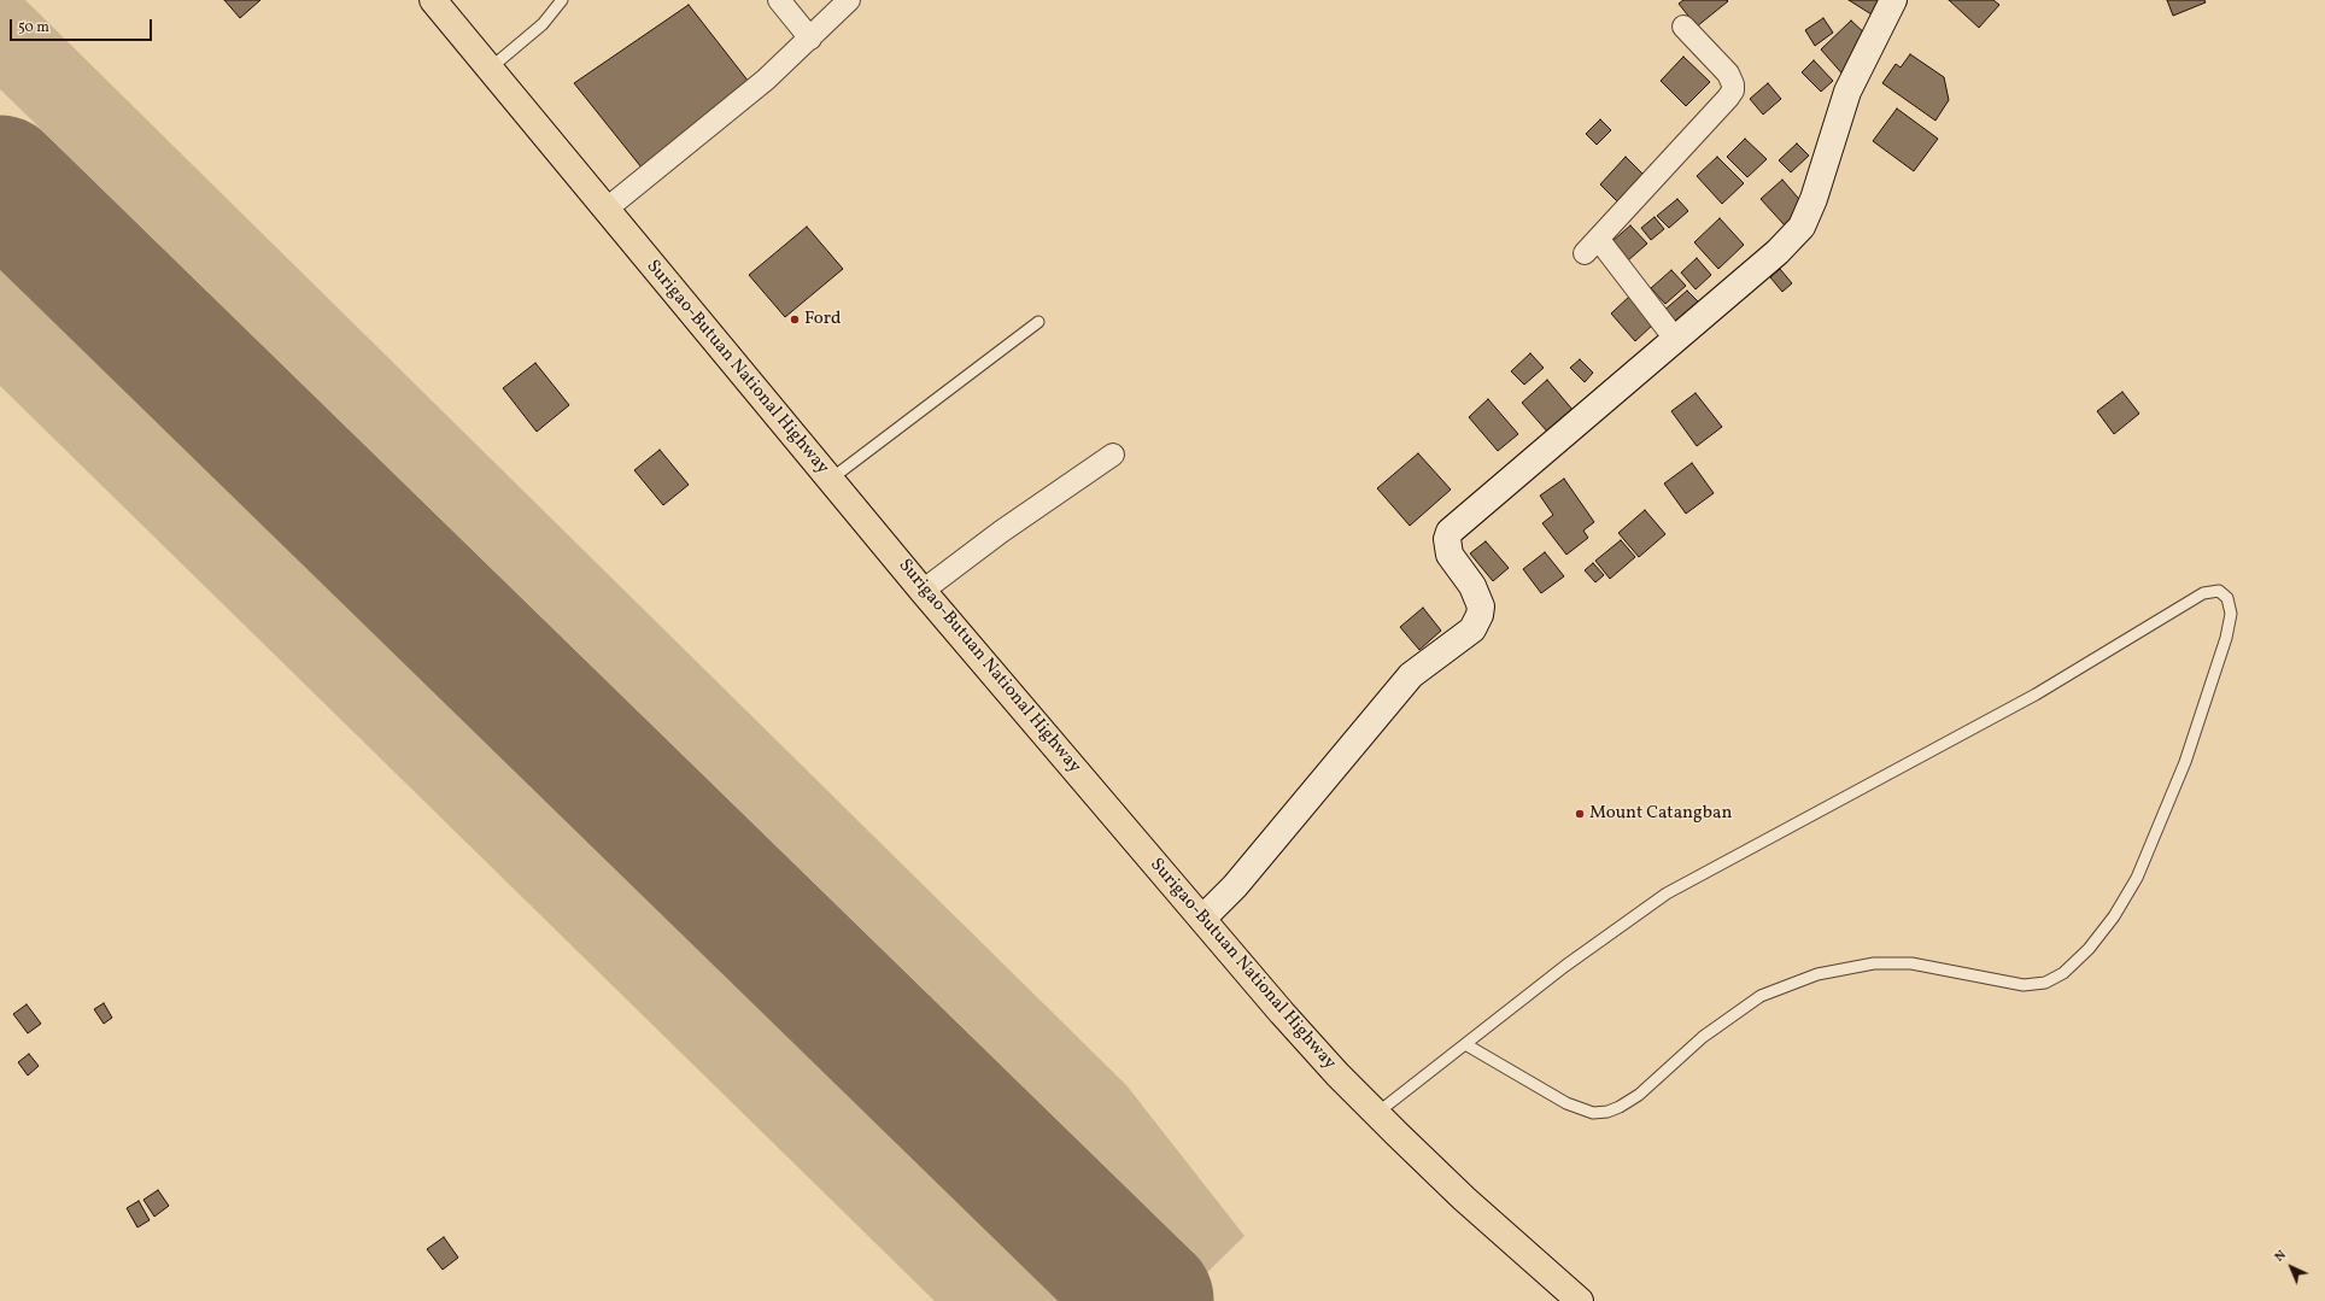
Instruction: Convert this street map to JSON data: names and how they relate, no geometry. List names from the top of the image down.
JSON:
{
  "streets": {
    "highway": ["Surigao-Butuan National Highway"]
  },
  "places": ["Ford", "Mount Catangban"],
  "scale_bar": "50 m",
  "north": "top left"
}
